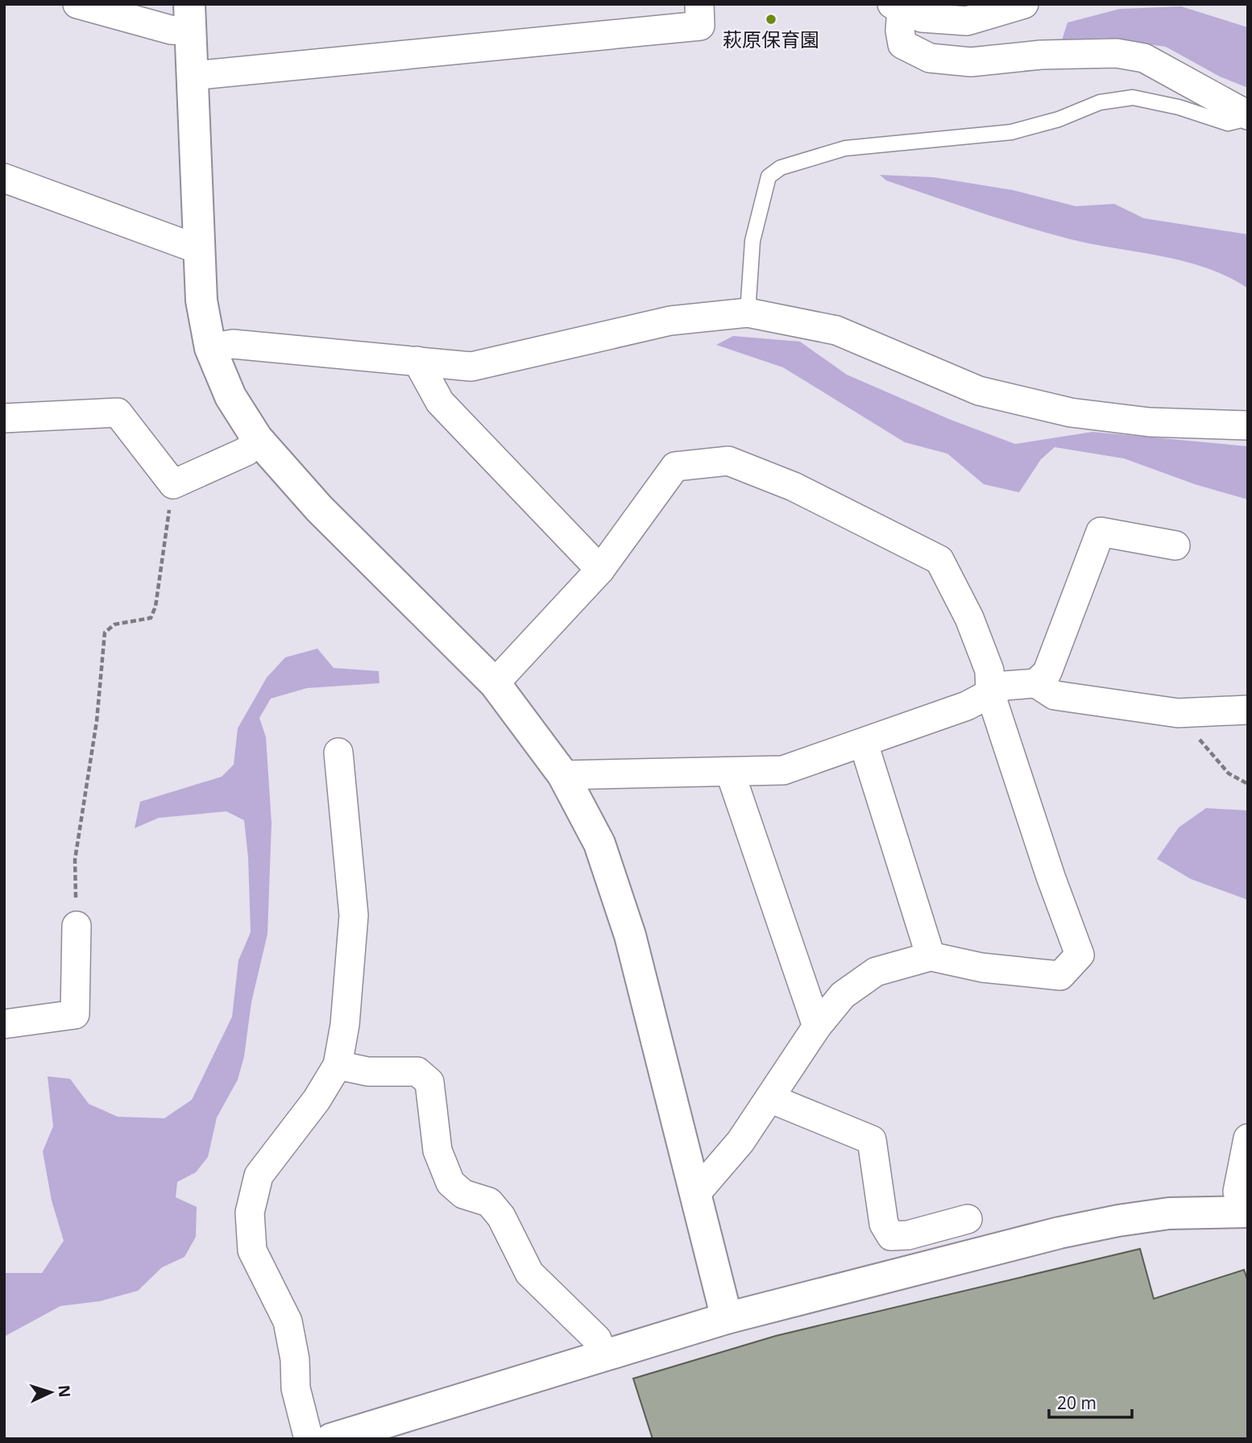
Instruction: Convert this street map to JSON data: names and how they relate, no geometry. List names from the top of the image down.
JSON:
{
  "places": ["萩原保育園"],
  "scale_bar": "20 m",
  "north": "right"
}
